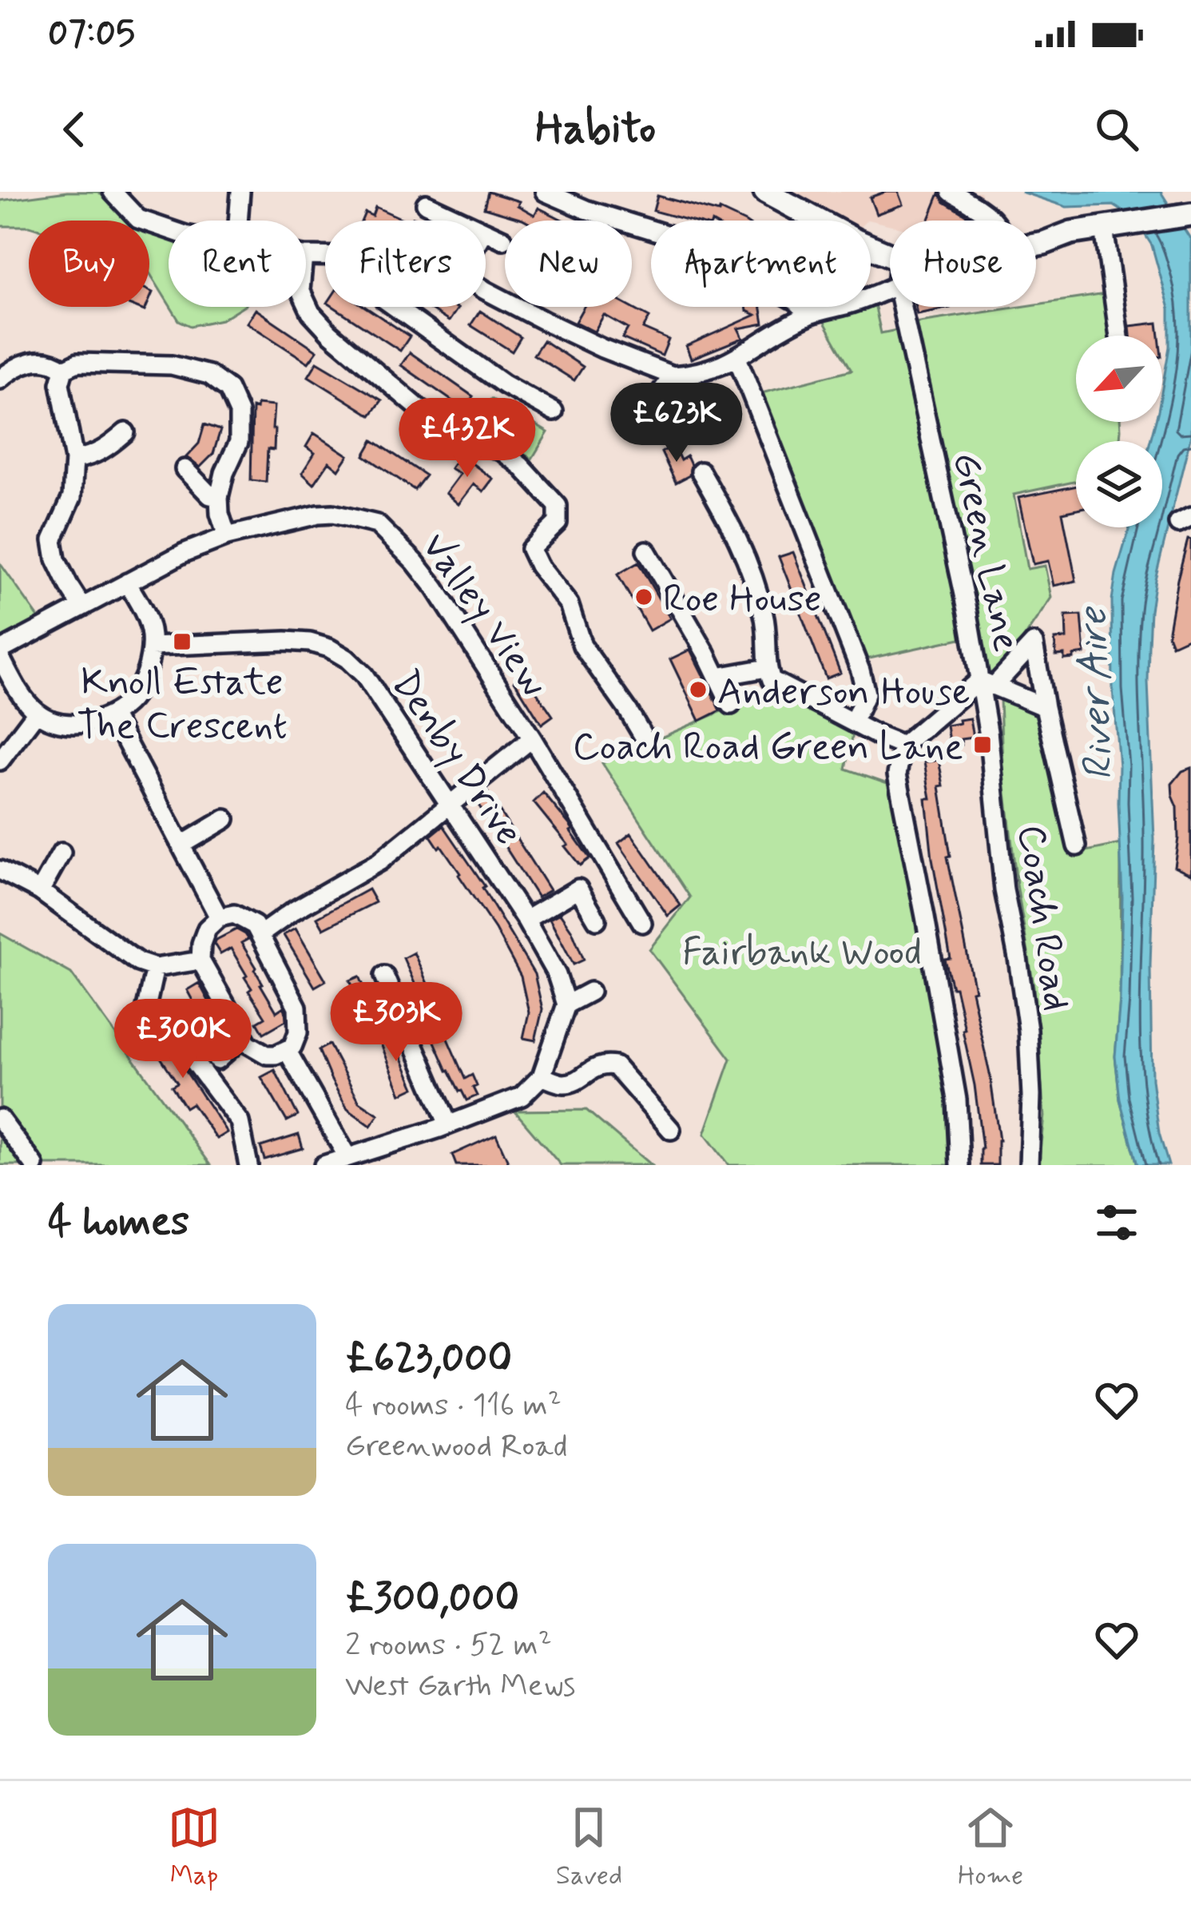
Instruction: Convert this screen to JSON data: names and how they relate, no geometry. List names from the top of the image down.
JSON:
{
  "streets": {
    "street": [
      "Green Lane",
      "Valley View",
      "Denby Drive",
      "Coach Road"
    ]
  },
  "crossings": [
    ["Green Lane", "Coach Road"],
    ["Valley View", "Denby Drive"]
  ],
  "water": ["River Aire"],
  "parks": ["Fairbank Wood"],
  "places": {
    "other": ["Roe House", "Anderson House"],
    "transit": ["Knoll Estate The Crescent", "Coach Road Green Lane"]
  },
  "north": "bottom left",
  "page": {
    "status": "07:05",
    "header": "Habito",
    "chip": [
      "Buy",
      "Rent",
      "Filters",
      "New",
      "Apartment",
      "House"
    ],
    "price": [
      "£623K",
      "£432K",
      "£303K",
      "£300K"
    ],
    "heading": "4 homes",
    "list": [
      {
        "name": "£623,000",
        "note": "4 rooms · 116 m² · Greenwood Road"
      },
      {
        "name": "£300,000",
        "note": "2 rooms · 52 m² · West Garth Mews"
      }
    ],
    "tabs": ["Map", "Saved", "Home"]
  }
}
